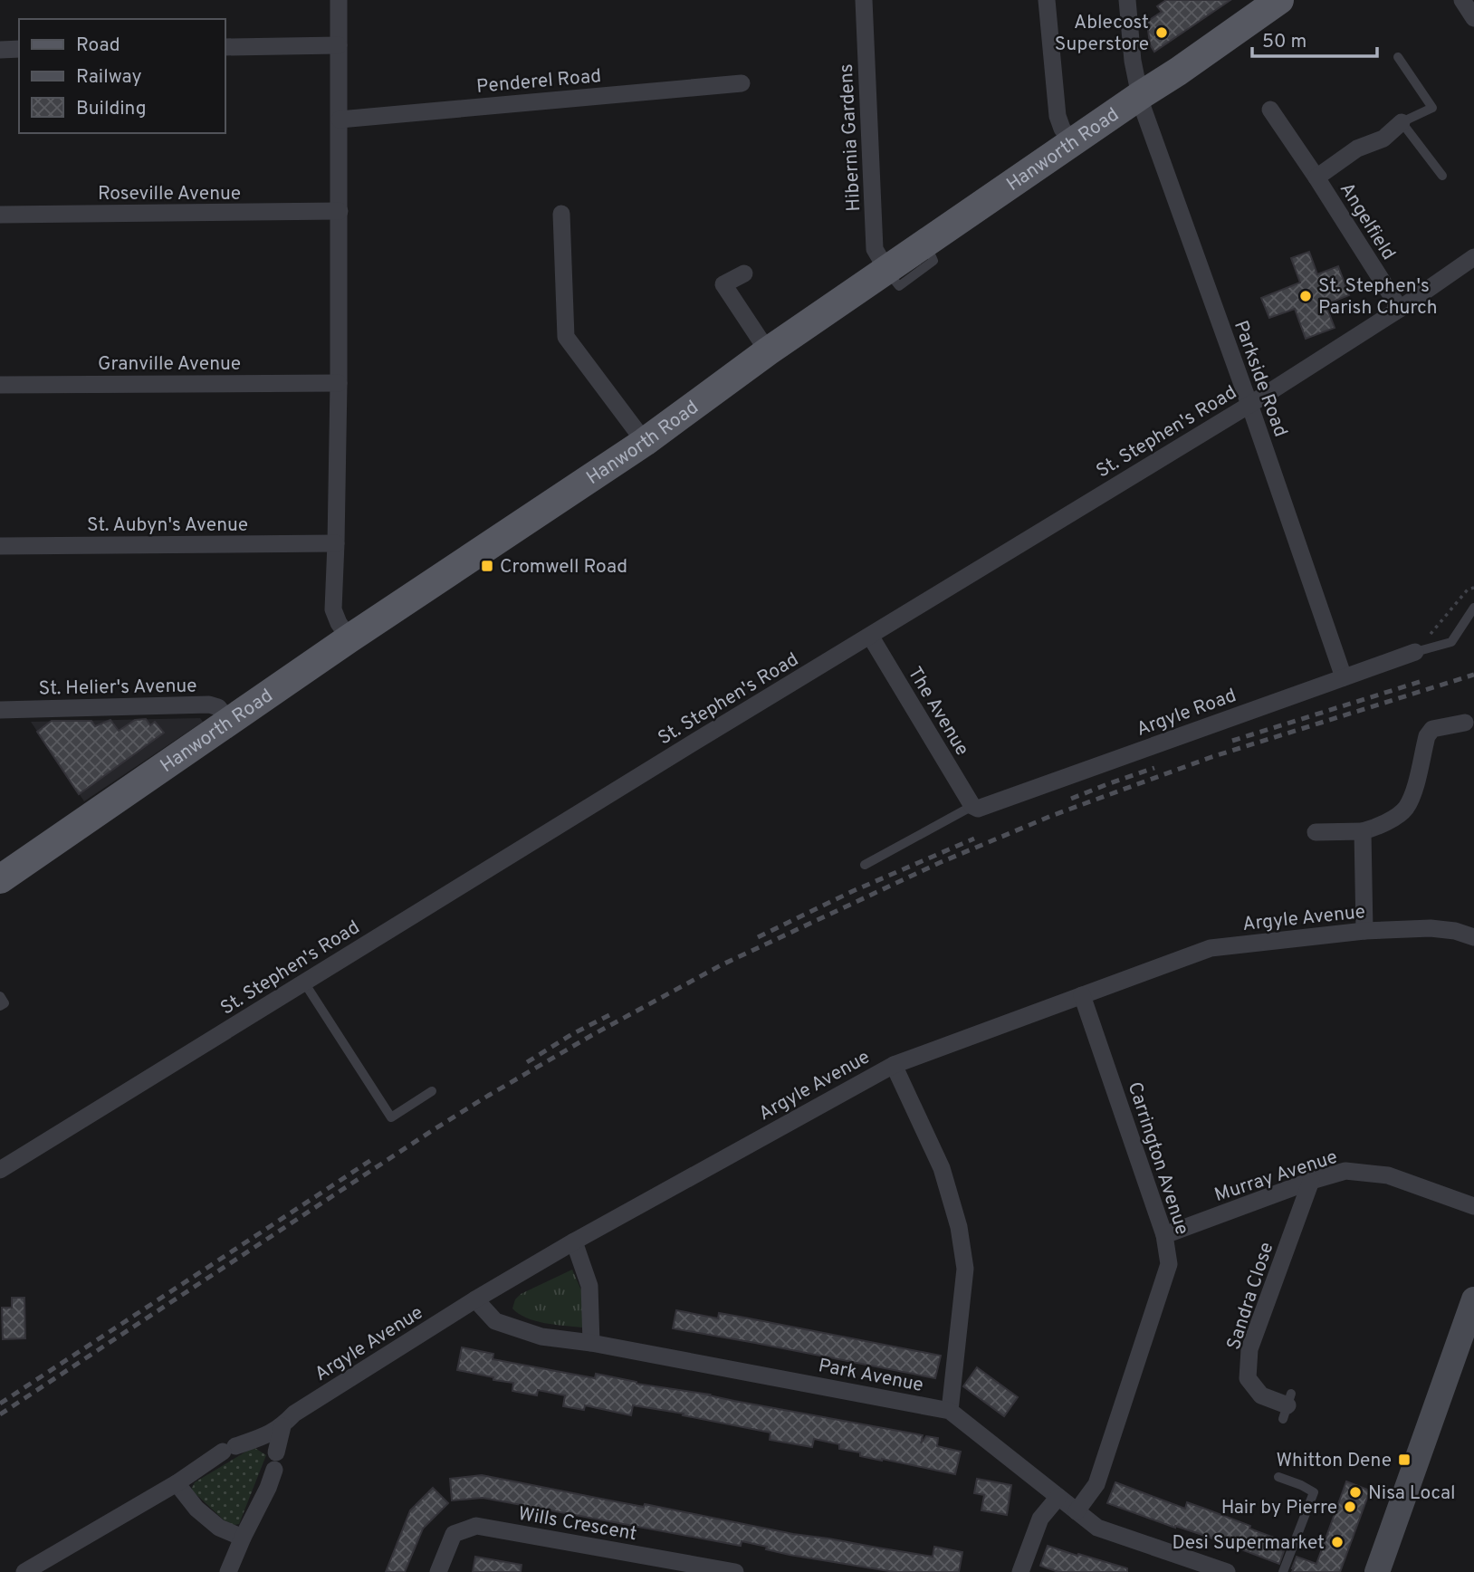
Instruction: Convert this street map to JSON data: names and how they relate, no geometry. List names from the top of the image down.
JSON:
{
  "streets": {
    "main road": ["Hanworth Road"],
    "street": [
      "Penderel Road",
      "Hibernia Gardens",
      "Roseville Avenue",
      "Angelfield",
      "Granville Avenue",
      "Parkside Road",
      "St. Stephen's Road",
      "St. Aubyn's Avenue",
      "St. Helier's Avenue",
      "The Avenue",
      "Argyle Road",
      "Argyle Avenue",
      "Carrington Avenue",
      "Murray Avenue",
      "Sandra Close",
      "Park Avenue",
      "Wills Crescent"
    ]
  },
  "crossings": [
    ["Hibernia Gardens", "Hanworth Road"],
    ["Hanworth Road", "Parkside Road"],
    ["Hanworth Road", "St. Helier's Avenue"],
    ["Angelfield", "St. Stephen's Road"],
    ["Parkside Road", "St. Stephen's Road"],
    ["Parkside Road", "Argyle Road"],
    ["St. Stephen's Road", "The Avenue"],
    ["The Avenue", "Argyle Road"],
    ["Argyle Avenue", "Carrington Avenue"],
    ["Argyle Avenue", "Park Avenue"],
    ["Carrington Avenue", "Murray Avenue"],
    ["Carrington Avenue", "Park Avenue"],
    ["Murray Avenue", "Sandra Close"]
  ],
  "places": {
    "other": [
      "Ablecost Superstore",
      "St. Stephen's Parish Church",
      "Nisa Local",
      "Hair by Pierre",
      "Desi Supermarket"
    ],
    "transit": ["Cromwell Road", "Whitton Dene"]
  },
  "legend": ["Road", "Railway", "Building"],
  "scale_bar": "50 m"
}
